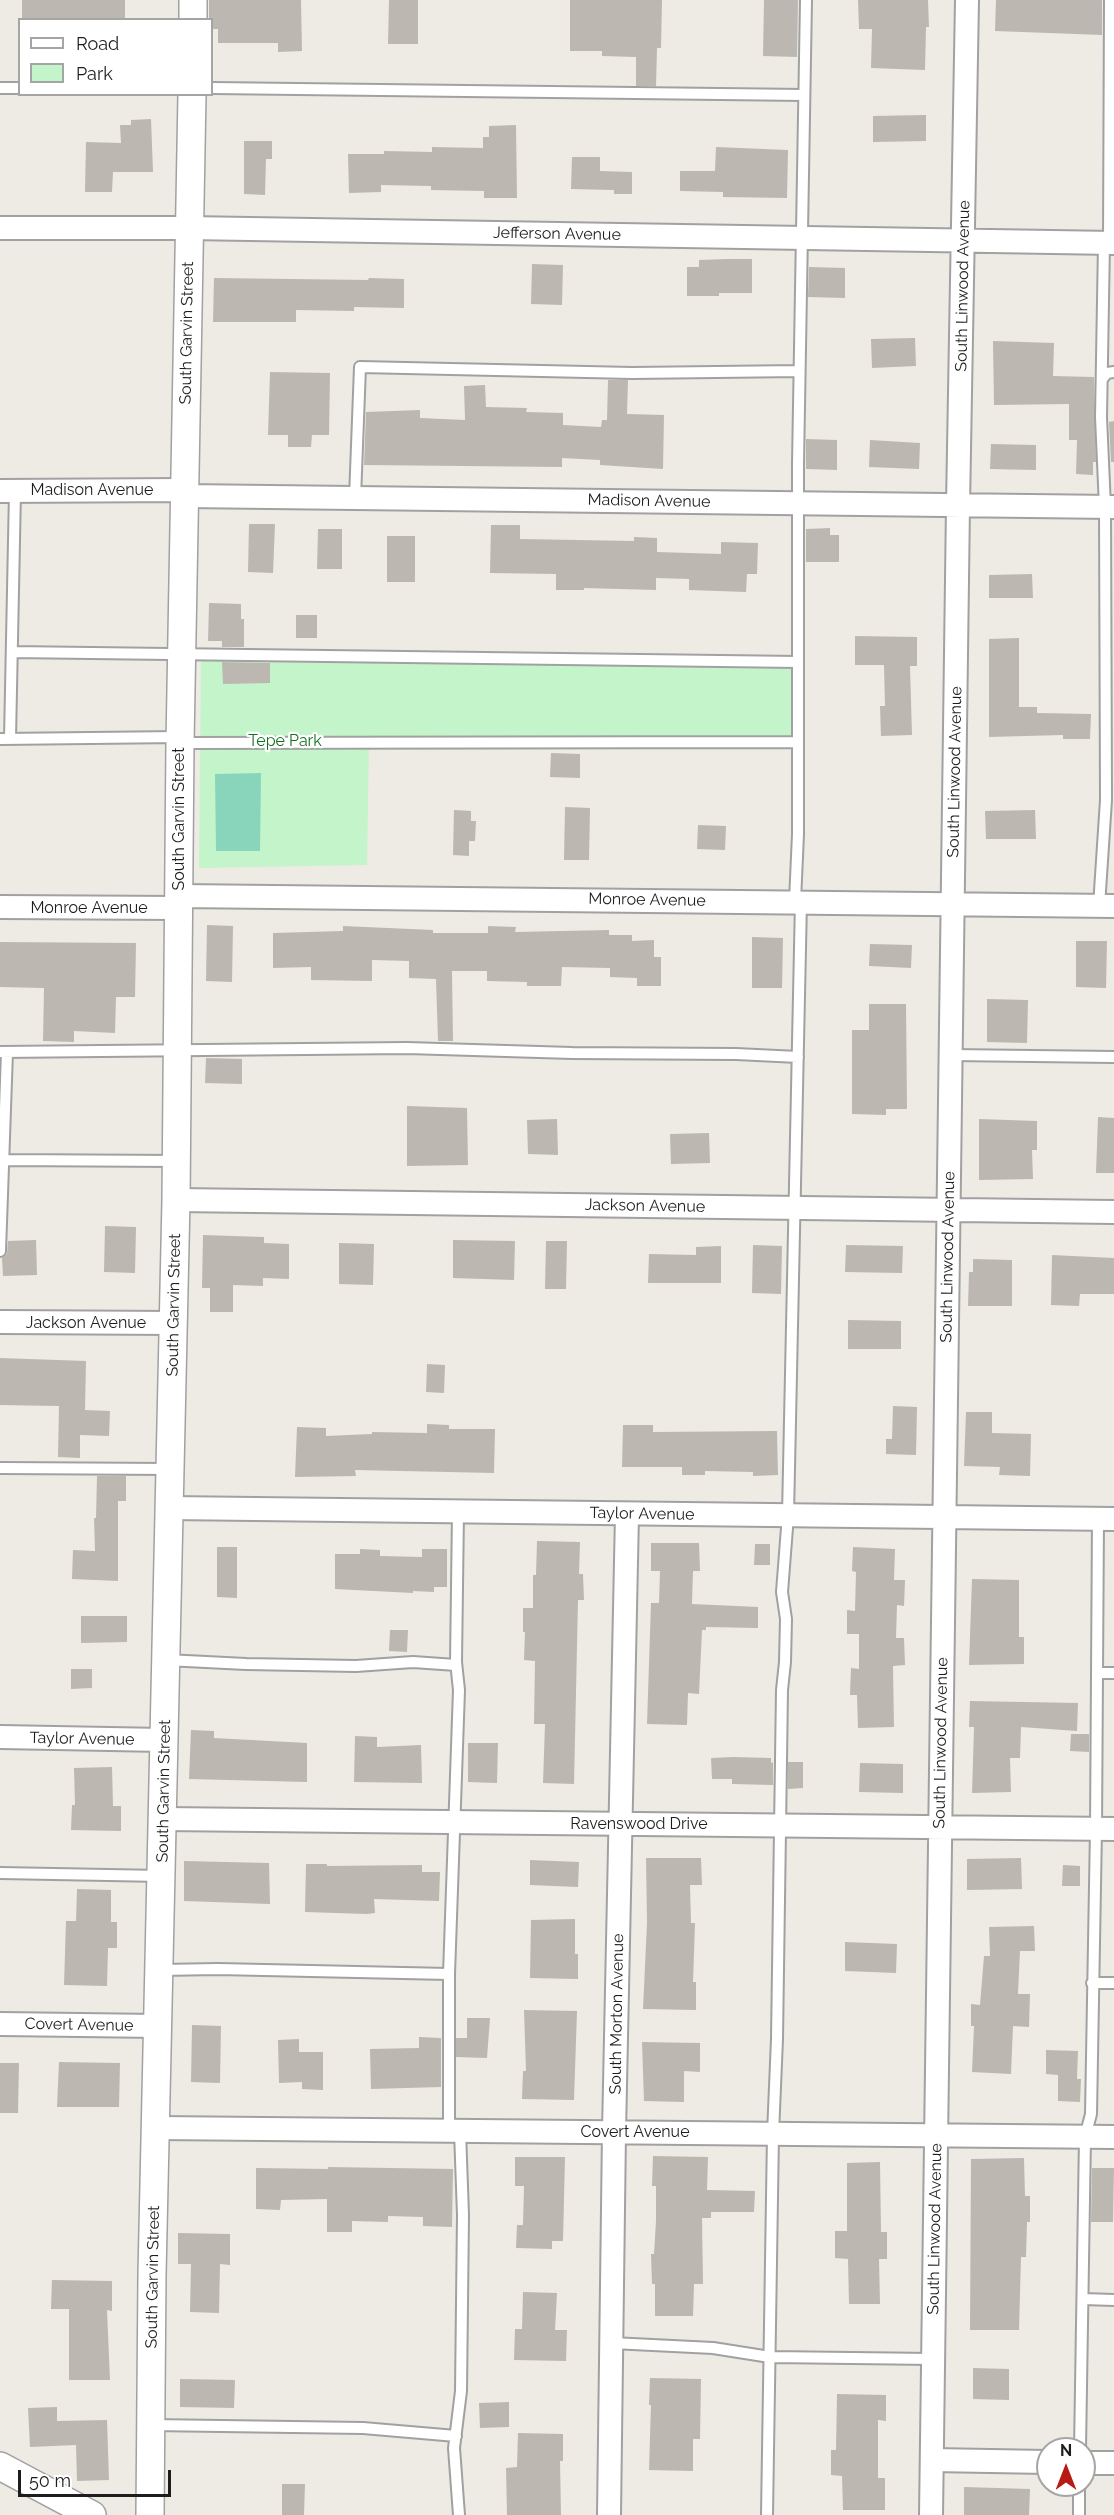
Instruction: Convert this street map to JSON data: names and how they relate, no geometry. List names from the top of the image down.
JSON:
{
  "streets": {
    "street": [
      "Jefferson Avenue",
      "South Linwood Avenue",
      "South Garvin Street",
      "Madison Avenue",
      "Monroe Avenue",
      "Jackson Avenue",
      "Taylor Avenue",
      "Ravenswood Drive",
      "South Morton Avenue",
      "Covert Avenue"
    ]
  },
  "crossings": [
    ["Jefferson Avenue", "South Linwood Avenue"],
    ["Jefferson Avenue", "South Garvin Street"],
    ["South Linwood Avenue", "Madison Avenue"],
    ["South Linwood Avenue", "Monroe Avenue"],
    ["South Linwood Avenue", "Jackson Avenue"],
    ["South Linwood Avenue", "Taylor Avenue"],
    ["South Linwood Avenue", "Ravenswood Drive"],
    ["South Linwood Avenue", "Covert Avenue"],
    ["South Garvin Street", "Madison Avenue"],
    ["South Garvin Street", "Monroe Avenue"],
    ["South Garvin Street", "Jackson Avenue"],
    ["South Garvin Street", "Taylor Avenue"],
    ["South Garvin Street", "Ravenswood Drive"],
    ["South Garvin Street", "Covert Avenue"],
    ["Taylor Avenue", "South Morton Avenue"],
    ["Ravenswood Drive", "South Morton Avenue"],
    ["South Morton Avenue", "Covert Avenue"]
  ],
  "parks": ["Tepe Park"],
  "legend": ["Road", "Park"],
  "scale_bar": "50 m",
  "north": "top"
}
